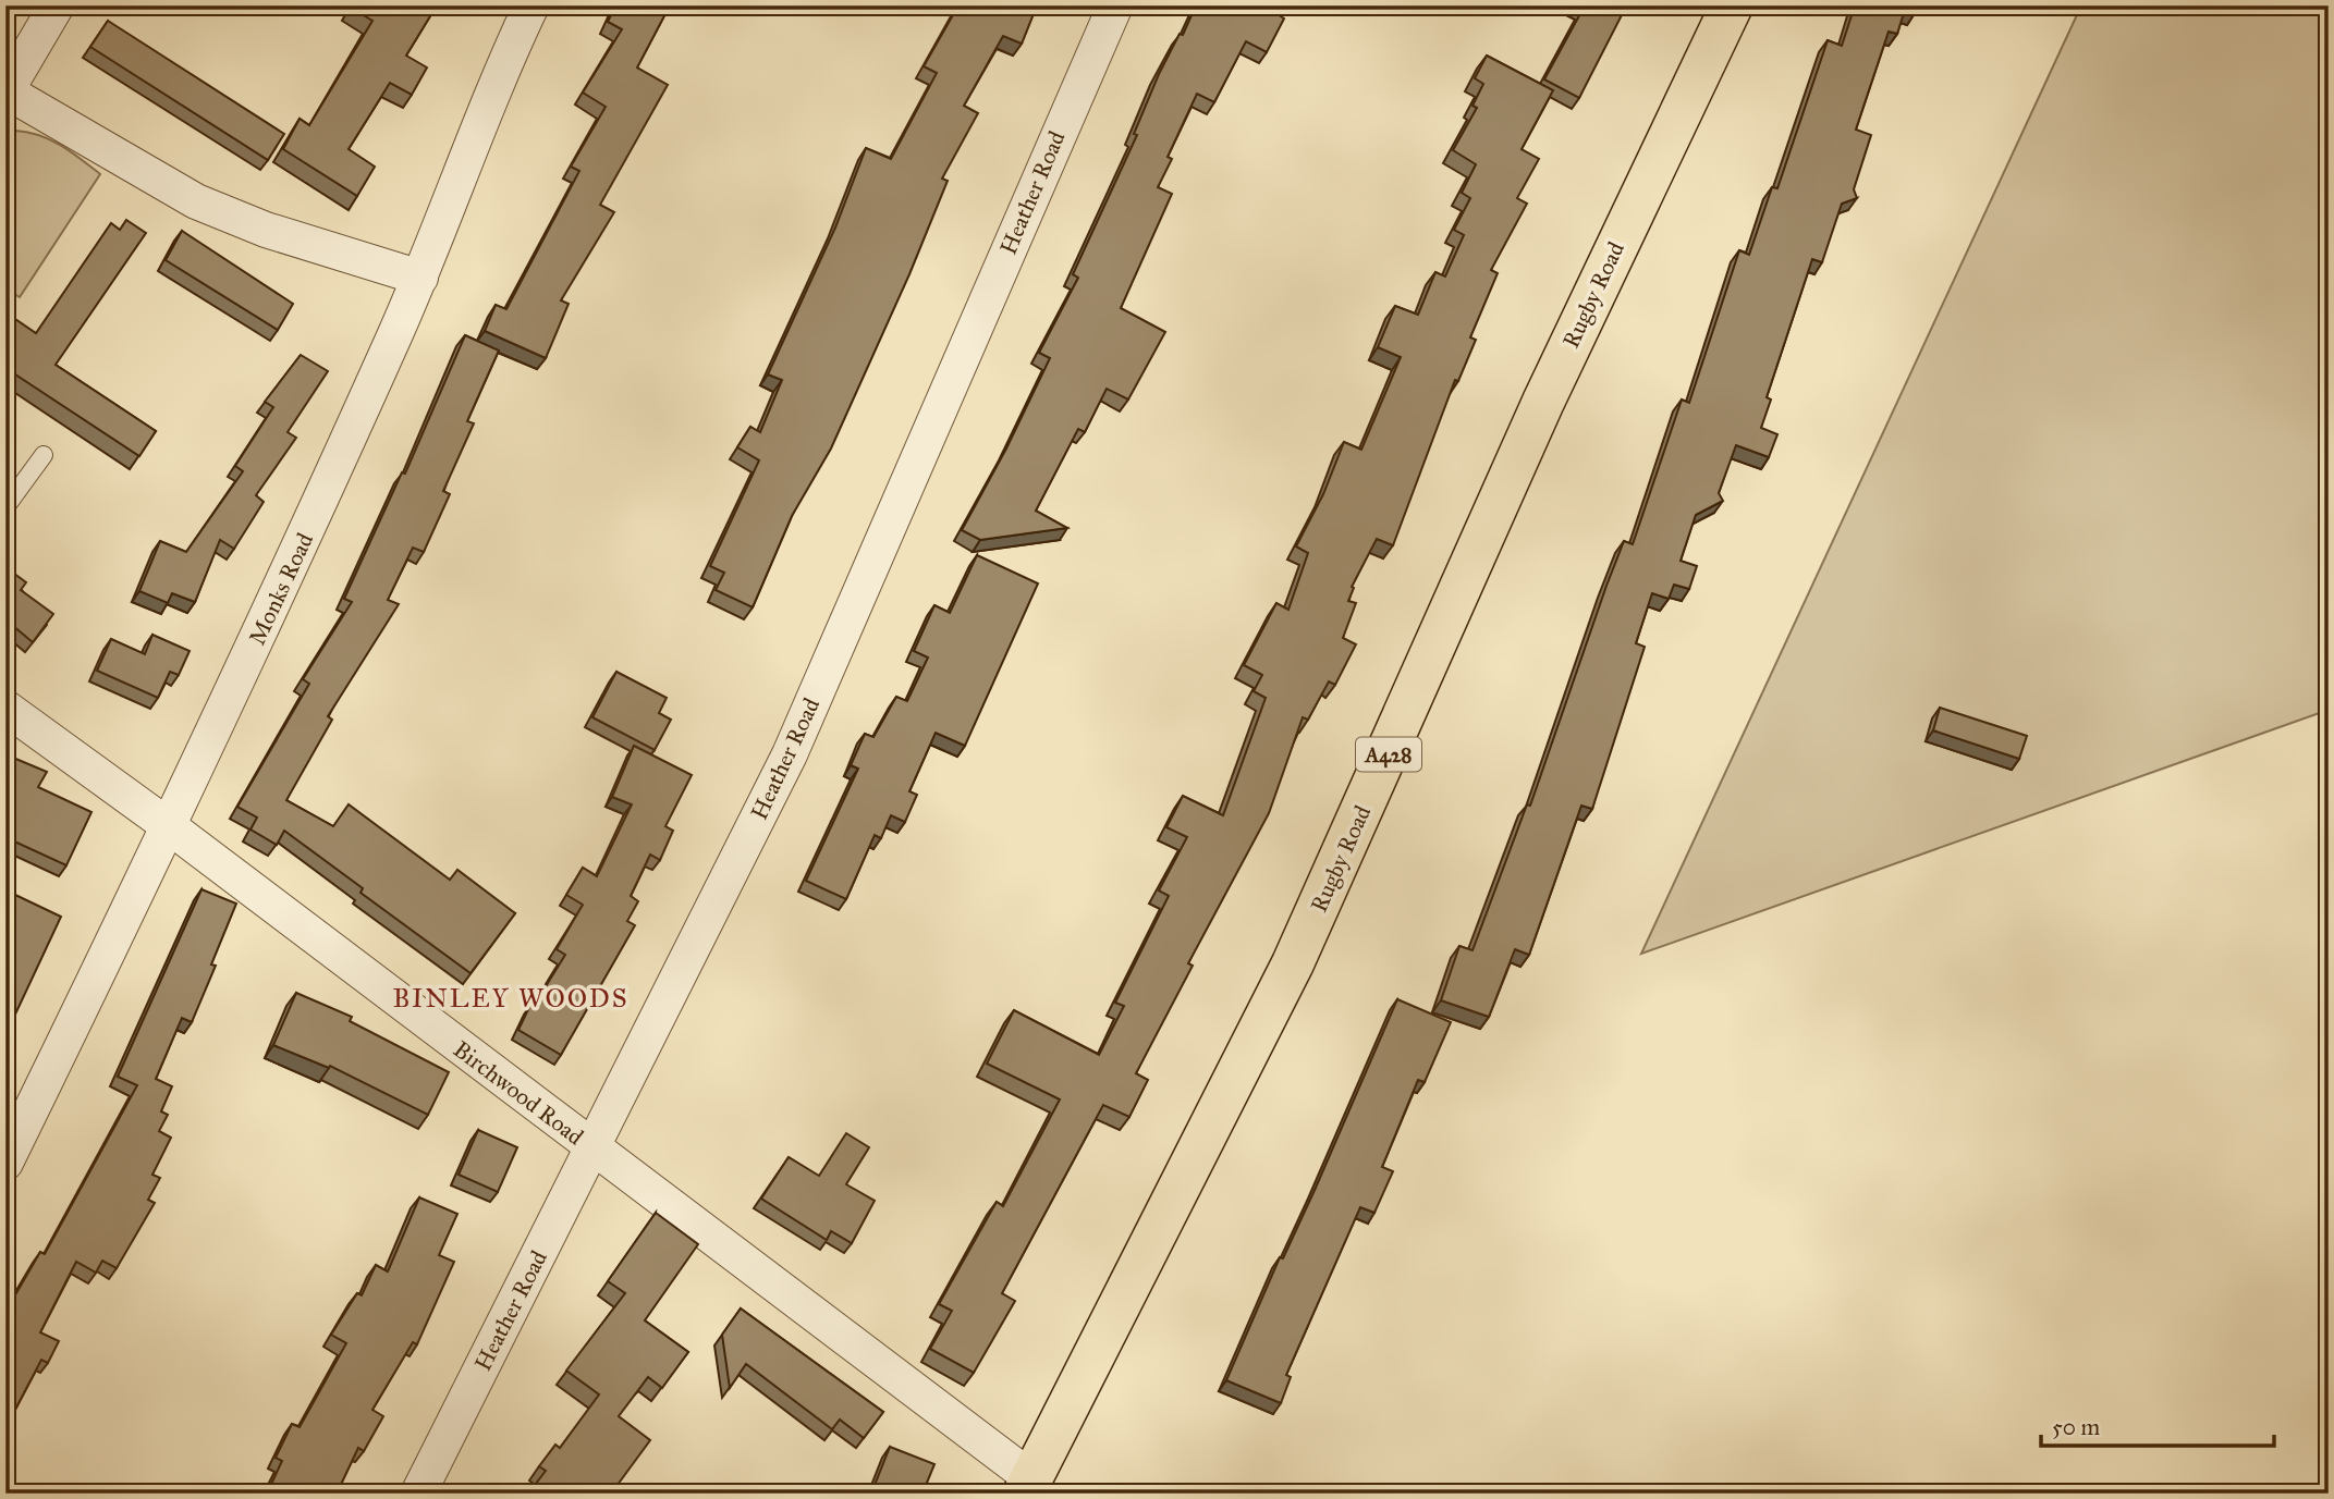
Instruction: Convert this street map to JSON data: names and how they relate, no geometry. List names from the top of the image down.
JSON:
{
  "streets": {
    "main road": ["Rugby Road", "A428"],
    "street": ["Heather Road", "Monks Road", "Birchwood Road"]
  },
  "crossings": [
    ["Heather Road", "Birchwood Road"],
    ["Rugby Road", "Birchwood Road"],
    ["Monks Road", "Birchwood Road"]
  ],
  "districts": ["BINLEY WOODS"],
  "scale_bar": "50 m"
}
